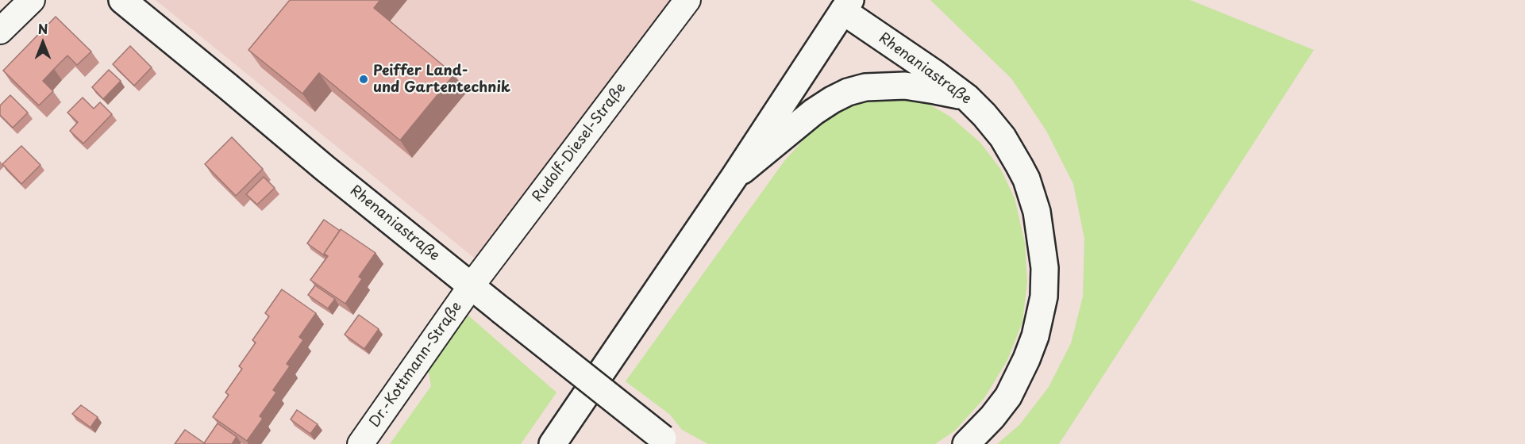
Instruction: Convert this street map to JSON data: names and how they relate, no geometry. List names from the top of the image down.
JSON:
{
  "streets": {
    "main road": ["Rhenaniastraße"],
    "street": ["Rudolf-Diesel-Straße", "Dr.-Kottmann-Straße"]
  },
  "crossings": [
    ["Rhenaniastraße", "Rudolf-Diesel-Straße"],
    ["Rhenaniastraße", "Dr.-Kottmann-Straße"],
    ["Rudolf-Diesel-Straße", "Dr.-Kottmann-Straße"]
  ],
  "places": ["Peiffer Land- und Gartentechnik"],
  "north": "top"
}
